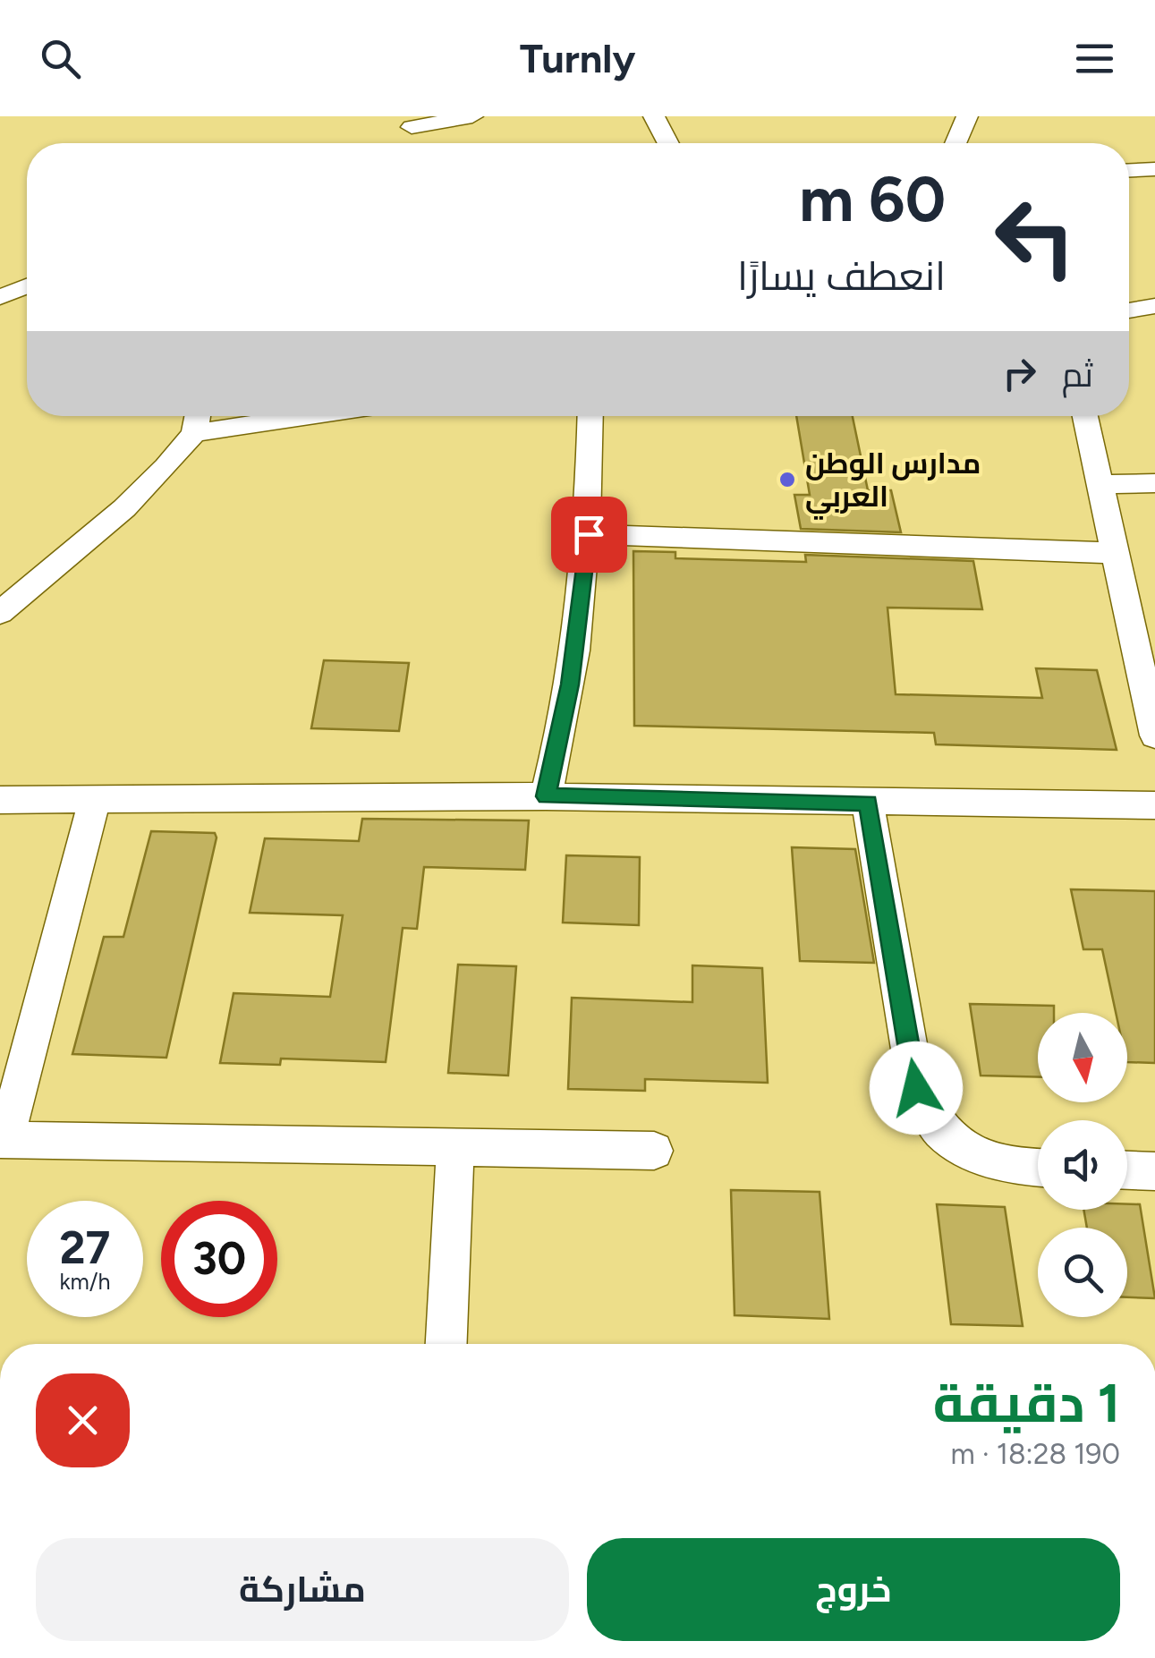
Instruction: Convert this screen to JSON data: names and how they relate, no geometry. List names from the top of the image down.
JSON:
{
  "places": ["مدارس الوطن العربي"],
  "north": "bottom",
  "page": {
    "header": "Turnly",
    "turn": ["60 m", "انعطف يسارًا"],
    "then": "ثم",
    "speed": "27 km/h",
    "limit": "30",
    "heading": ["1 دقيقة", "190 m · 18:28"],
    "buttons": ["خروج", "مشاركة"]
  }
}
